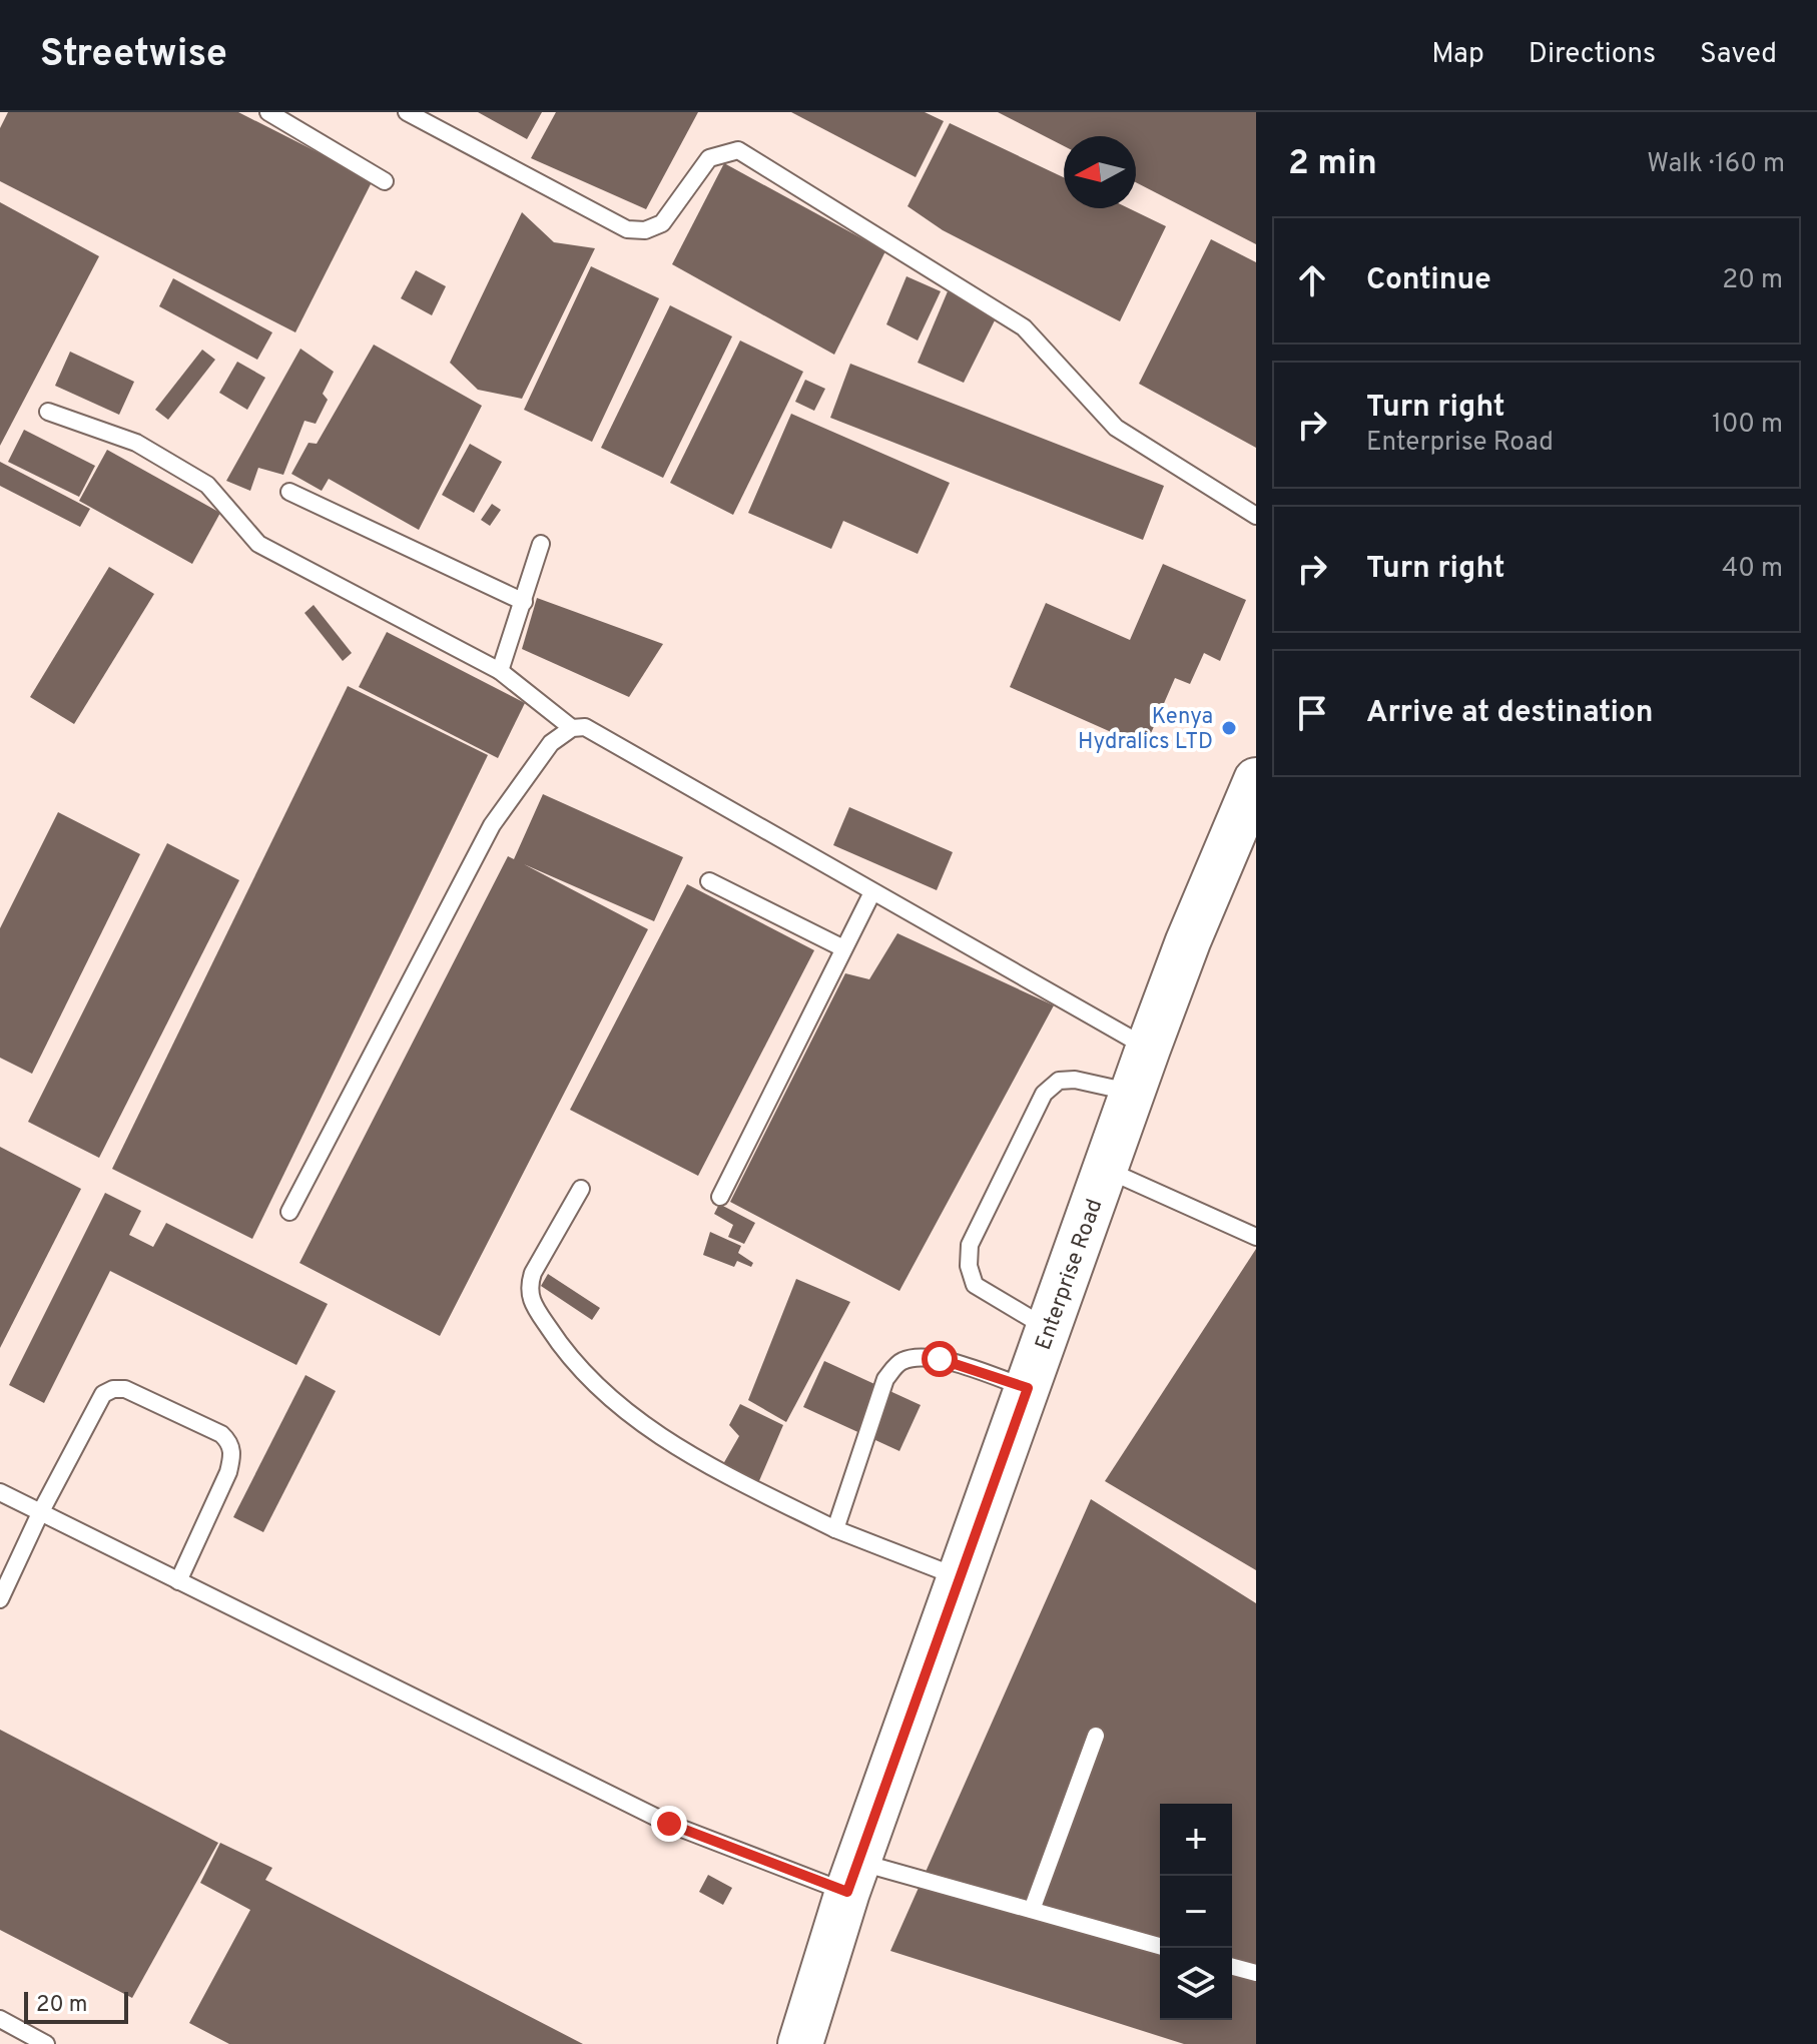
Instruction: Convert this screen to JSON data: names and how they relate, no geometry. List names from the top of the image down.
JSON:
{
  "streets": {
    "main road": ["Enterprise Road"]
  },
  "places": ["Kenya Hydralics LTD"],
  "scale_bar": "20 m",
  "north": "left",
  "page": {
    "header": "Streetwise",
    "nav": ["Map", "Directions", "Saved"],
    "heading": ["2 min", "Walk · 160 m"],
    "list": [
      ["Continue", "20 m"],
      ["Turn right", "Enterprise Road", "100 m"],
      ["Turn right", "40 m"],
      "Arrive at destination"
    ],
    "map_buttons": ["+", "−"],
    "scale": "20 m"
  }
}
